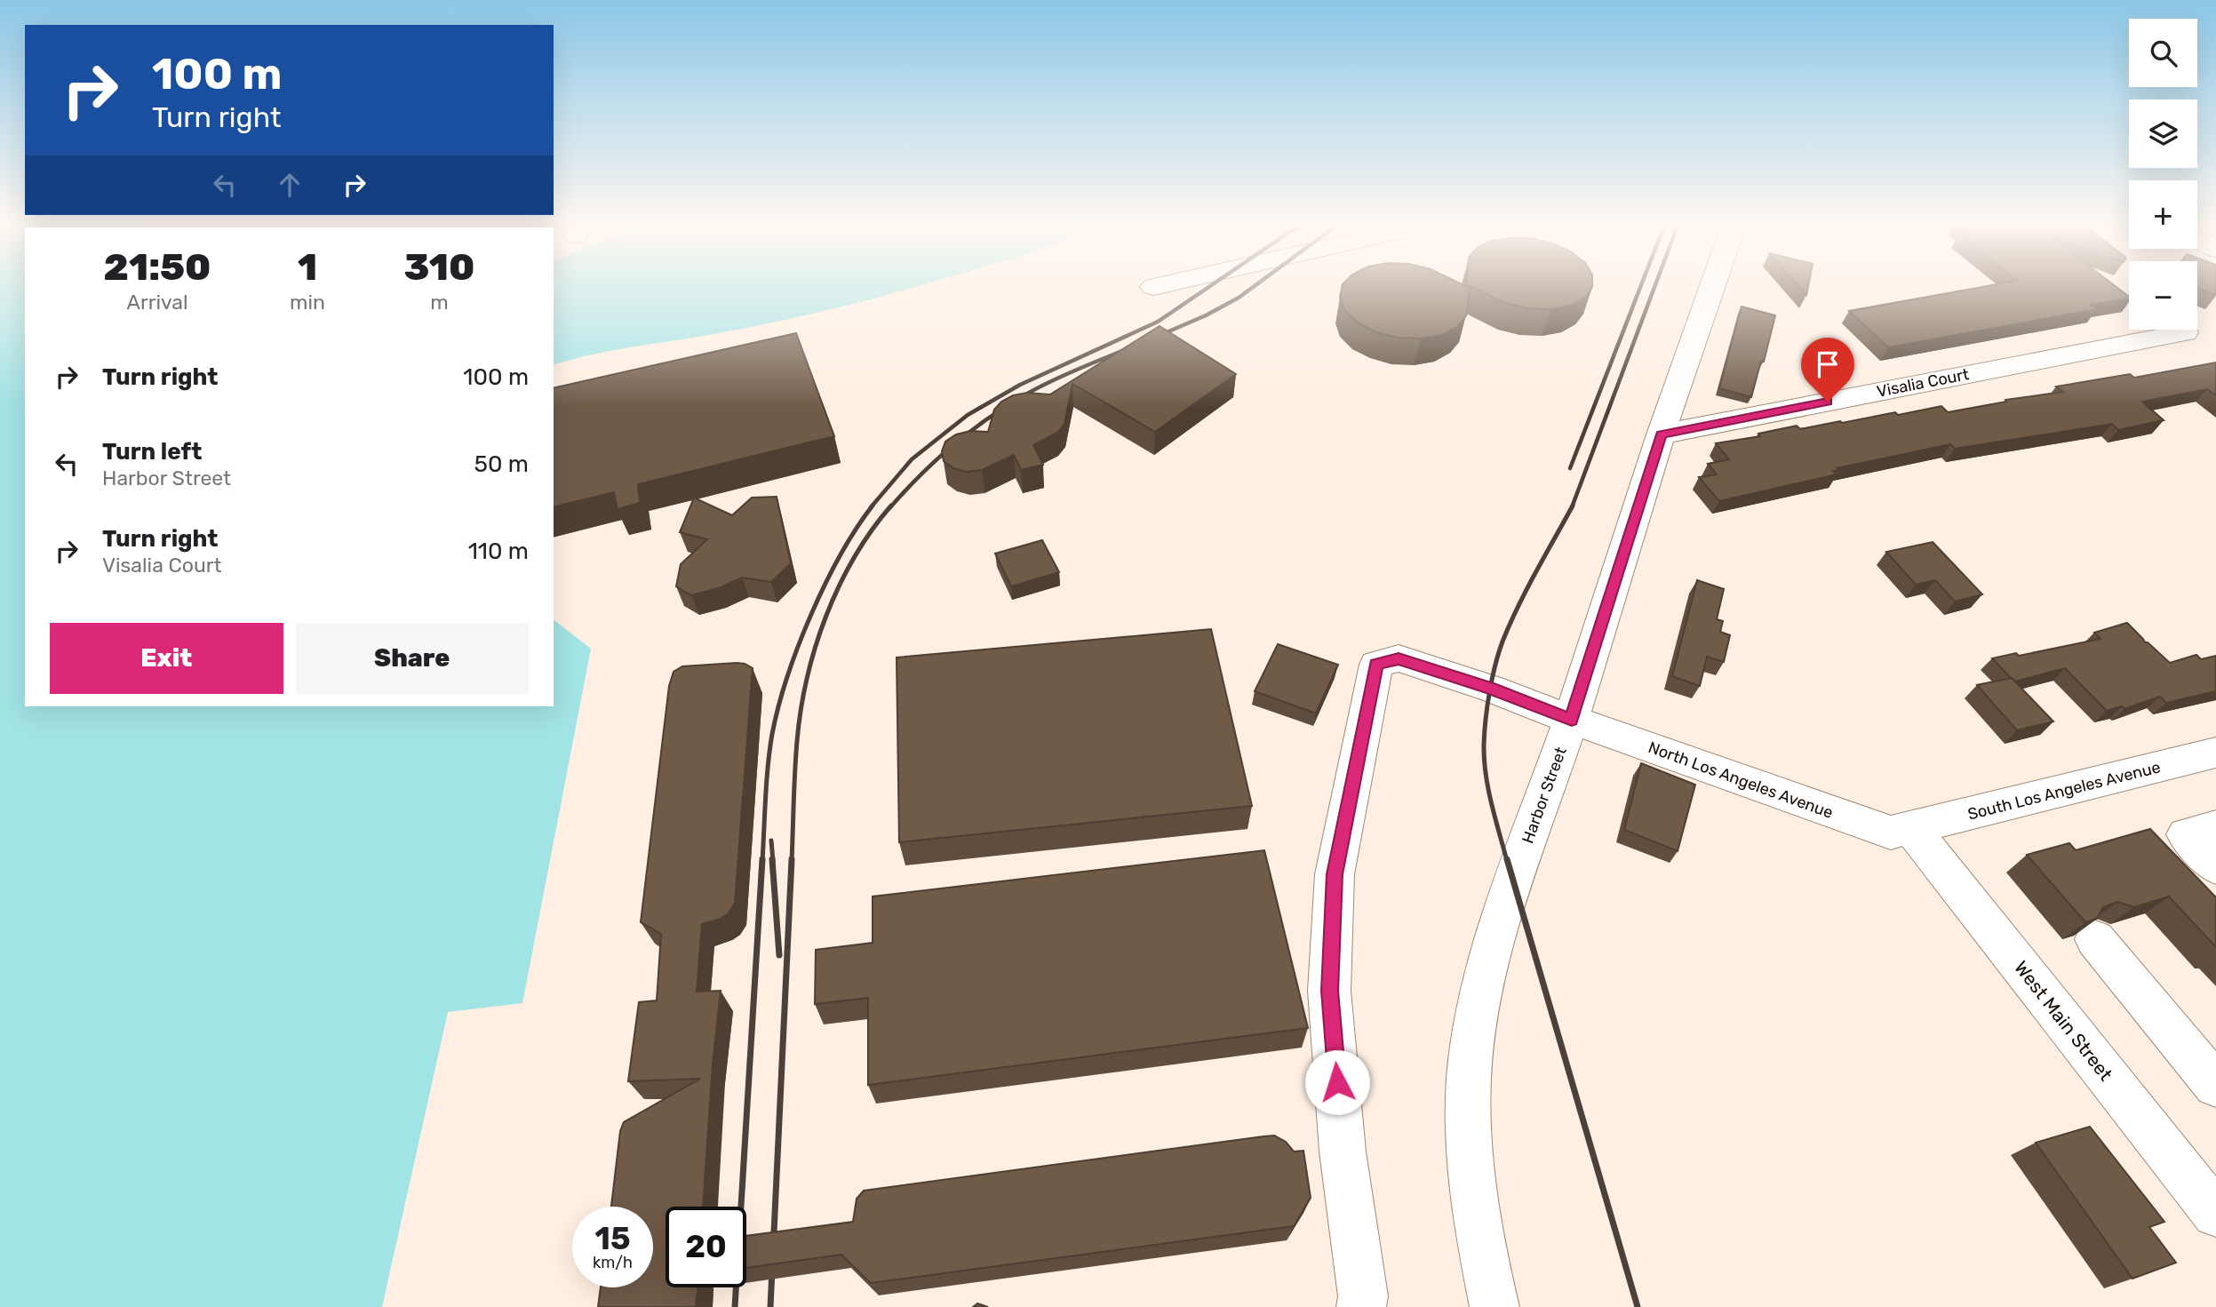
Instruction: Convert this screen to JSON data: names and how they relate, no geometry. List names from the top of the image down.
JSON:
{
  "streets": {
    "street": [
      "Visalia Court",
      "North Los Angeles Avenue",
      "South Los Angeles Avenue",
      "Harbor Street",
      "West Main Street"
    ]
  },
  "crossings": [
    ["Visalia Court", "Harbor Street"],
    ["North Los Angeles Avenue", "South Los Angeles Avenue"],
    ["North Los Angeles Avenue", "Harbor Street"],
    ["North Los Angeles Avenue", "West Main Street"],
    ["South Los Angeles Avenue", "West Main Street"]
  ],
  "page": {
    "map_buttons": ["+", "−"],
    "turn": ["100 m", "Turn right"],
    "eta": [
      "21:50",
      "Arrival",
      "1",
      "min",
      "310",
      "m"
    ],
    "list": [
      {
        "name": "Turn right",
        "value": "100 m"
      },
      {
        "name": "Turn left",
        "note": "Harbor Street",
        "value": "50 m"
      },
      {
        "name": "Turn right",
        "note": "Visalia Court",
        "value": "110 m"
      }
    ],
    "buttons": ["Exit", "Share"],
    "speed": "15 km/h",
    "limit": "20"
  }
}
